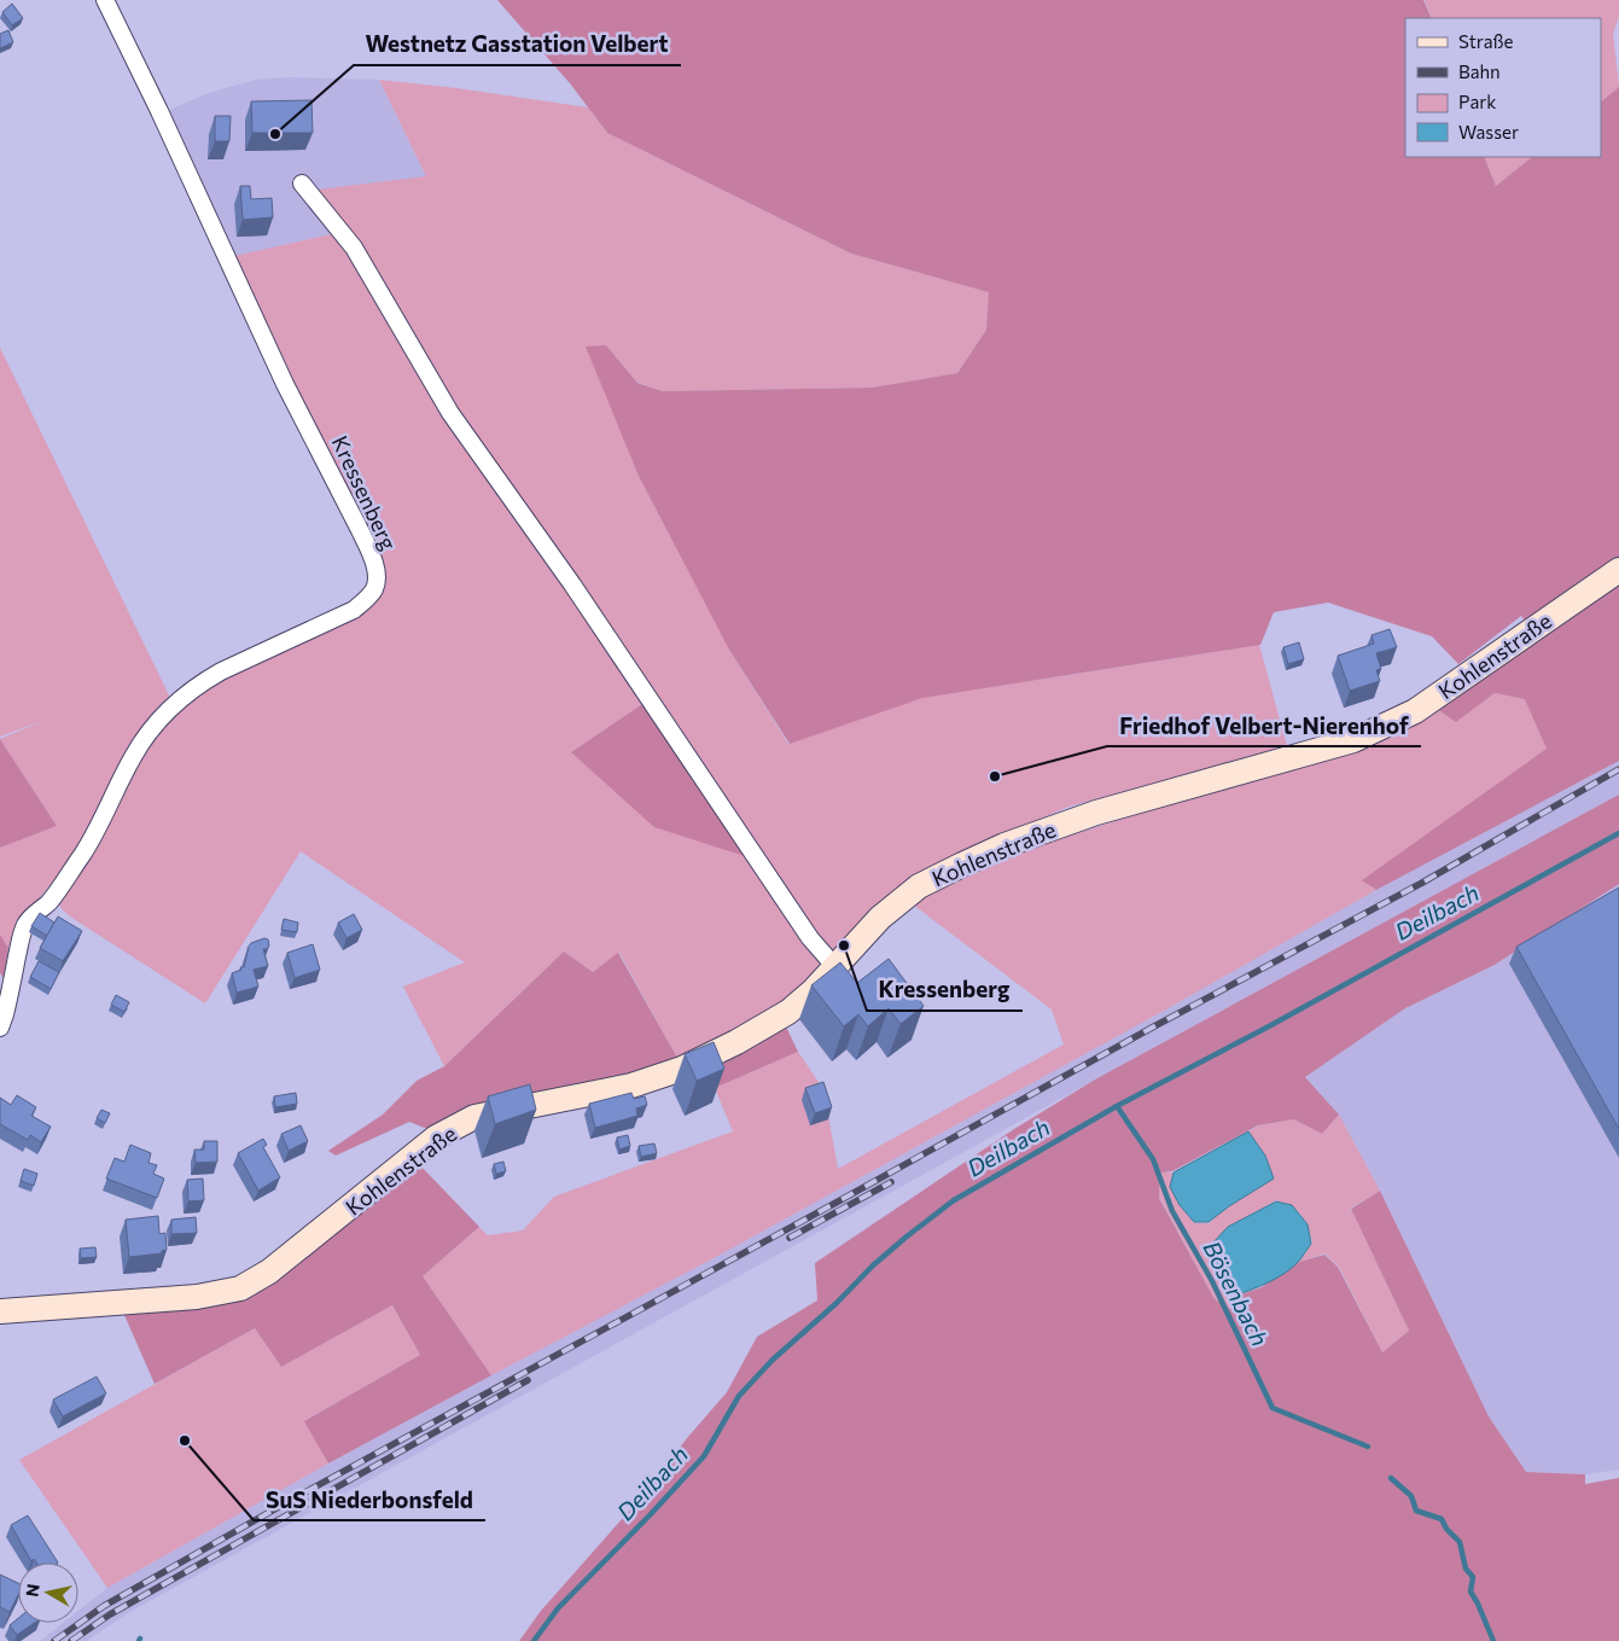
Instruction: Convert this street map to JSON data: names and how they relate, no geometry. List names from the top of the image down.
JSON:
{
  "streets": {
    "main road": ["Kohlenstraße"],
    "street": ["Kressenberg"]
  },
  "water": ["Deilbach", "Bösenbach"],
  "places": [
    "Westnetz Gasstation Velbert",
    "Friedhof Velbert-Nierenhof",
    "Kressenberg",
    "SuS Niederbonsfeld"
  ],
  "legend": [
    "Straße",
    "Bahn",
    "Park",
    "Wasser"
  ],
  "north": "left"
}
